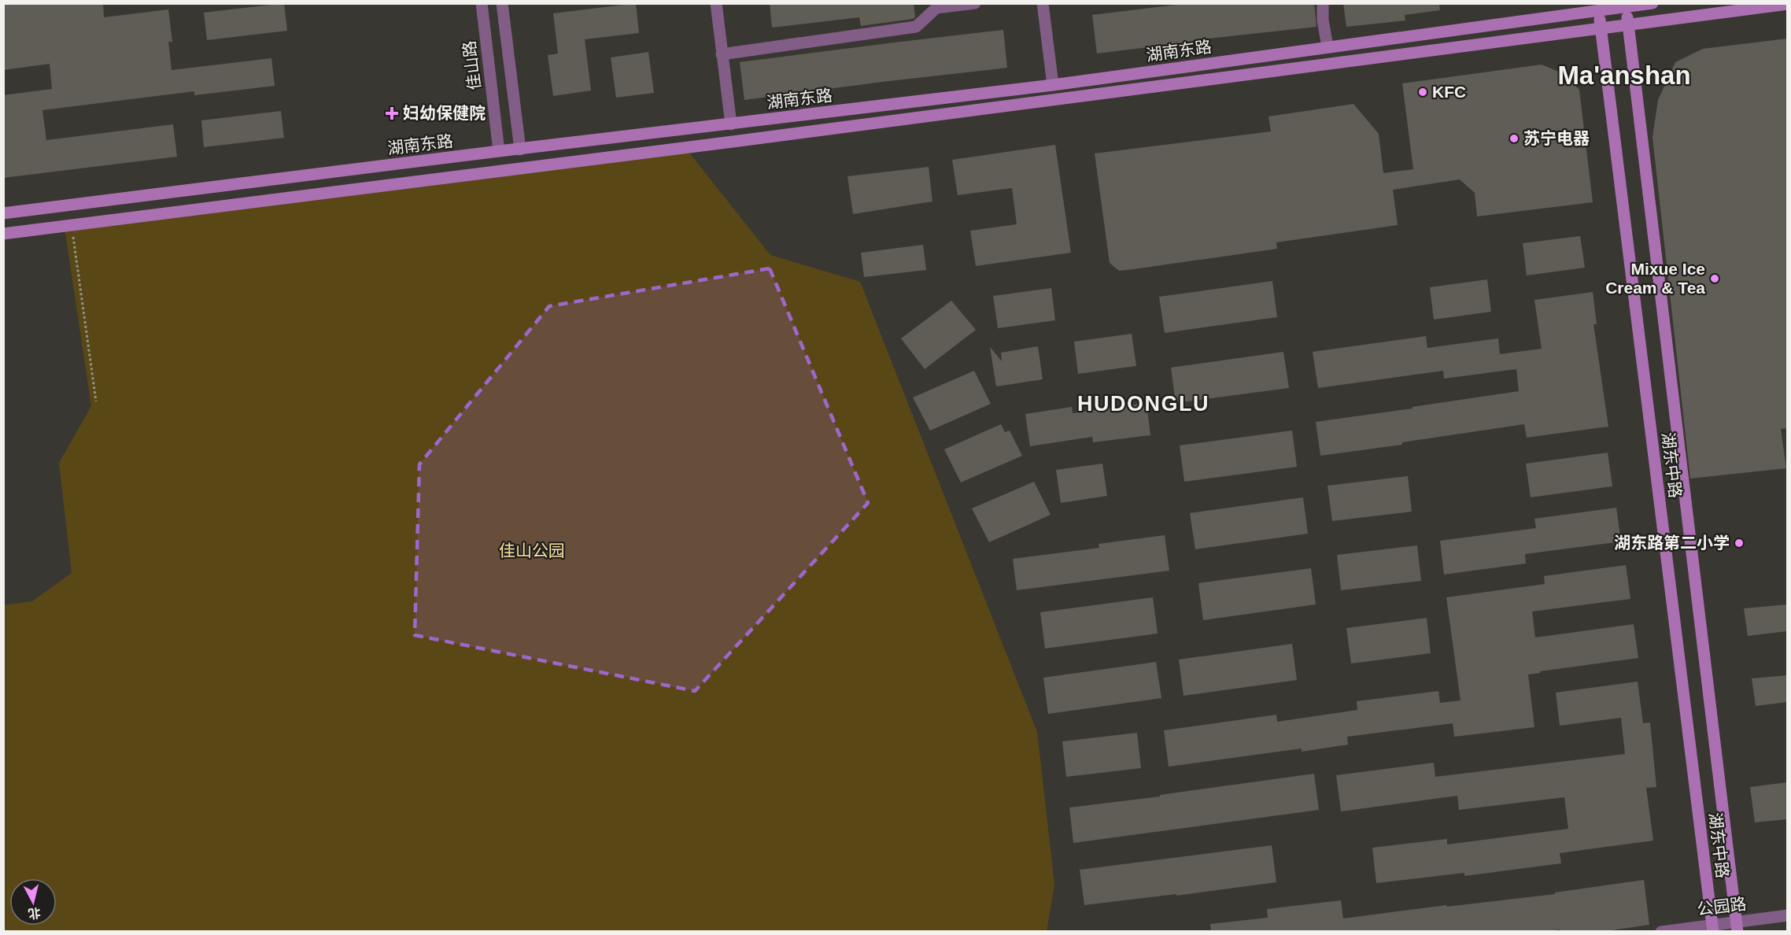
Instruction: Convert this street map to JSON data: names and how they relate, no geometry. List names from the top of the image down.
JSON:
{
  "streets": {
    "main road": ["湖南东路", "湖东中路"],
    "street": ["佳山路", "公园路"]
  },
  "crossings": [
    ["湖南东路", "佳山路"],
    ["湖南东路", "湖东中路"],
    ["湖东中路", "公园路"]
  ],
  "districts": ["Ma'anshan", "HUDONGLU"],
  "parks": ["佳山公园"],
  "places": {
    "other": [
      "KFC",
      "苏宁电器",
      "Mixue Ice Cream & Tea",
      "湖东路第二小学"
    ],
    "health": ["妇幼保健院"]
  },
  "north": "bottom"
}
